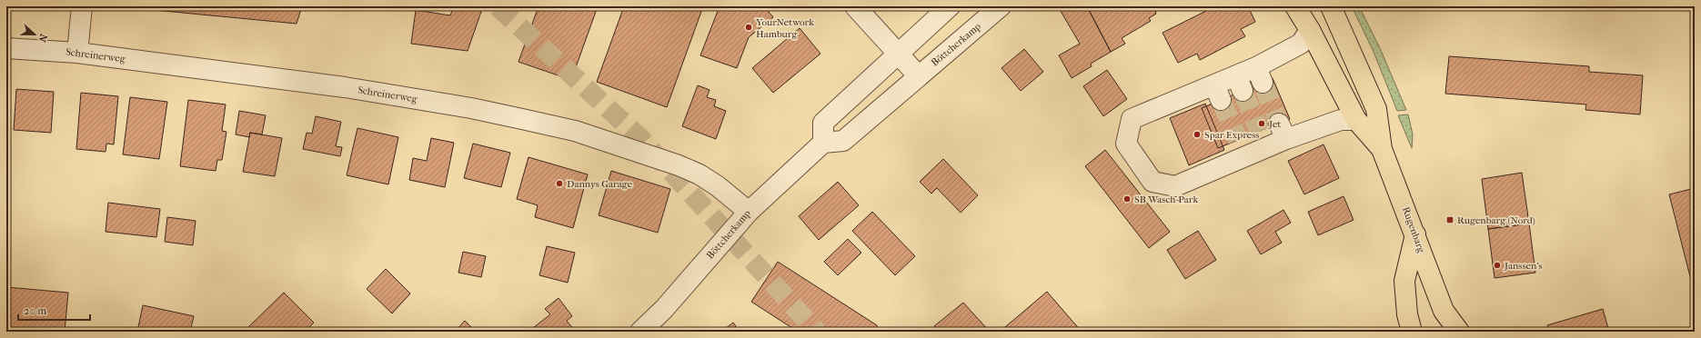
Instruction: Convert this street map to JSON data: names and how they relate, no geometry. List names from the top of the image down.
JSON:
{
  "streets": {
    "main road": ["Rugenbarg"],
    "street": ["Böttcherkamp", "Schreinerweg"]
  },
  "crossings": [
    ["Böttcherkamp", "Schreinerweg"]
  ],
  "places": {
    "other": [
      "YourNetwork Hamburg",
      "Jet",
      "Spar Express",
      "Dannys Garage",
      "SB Wasch-Park",
      "Janssen's"
    ],
    "transit": ["Rugenbarg (Nord)"]
  },
  "scale_bar": "20 m",
  "north": "right"
}
